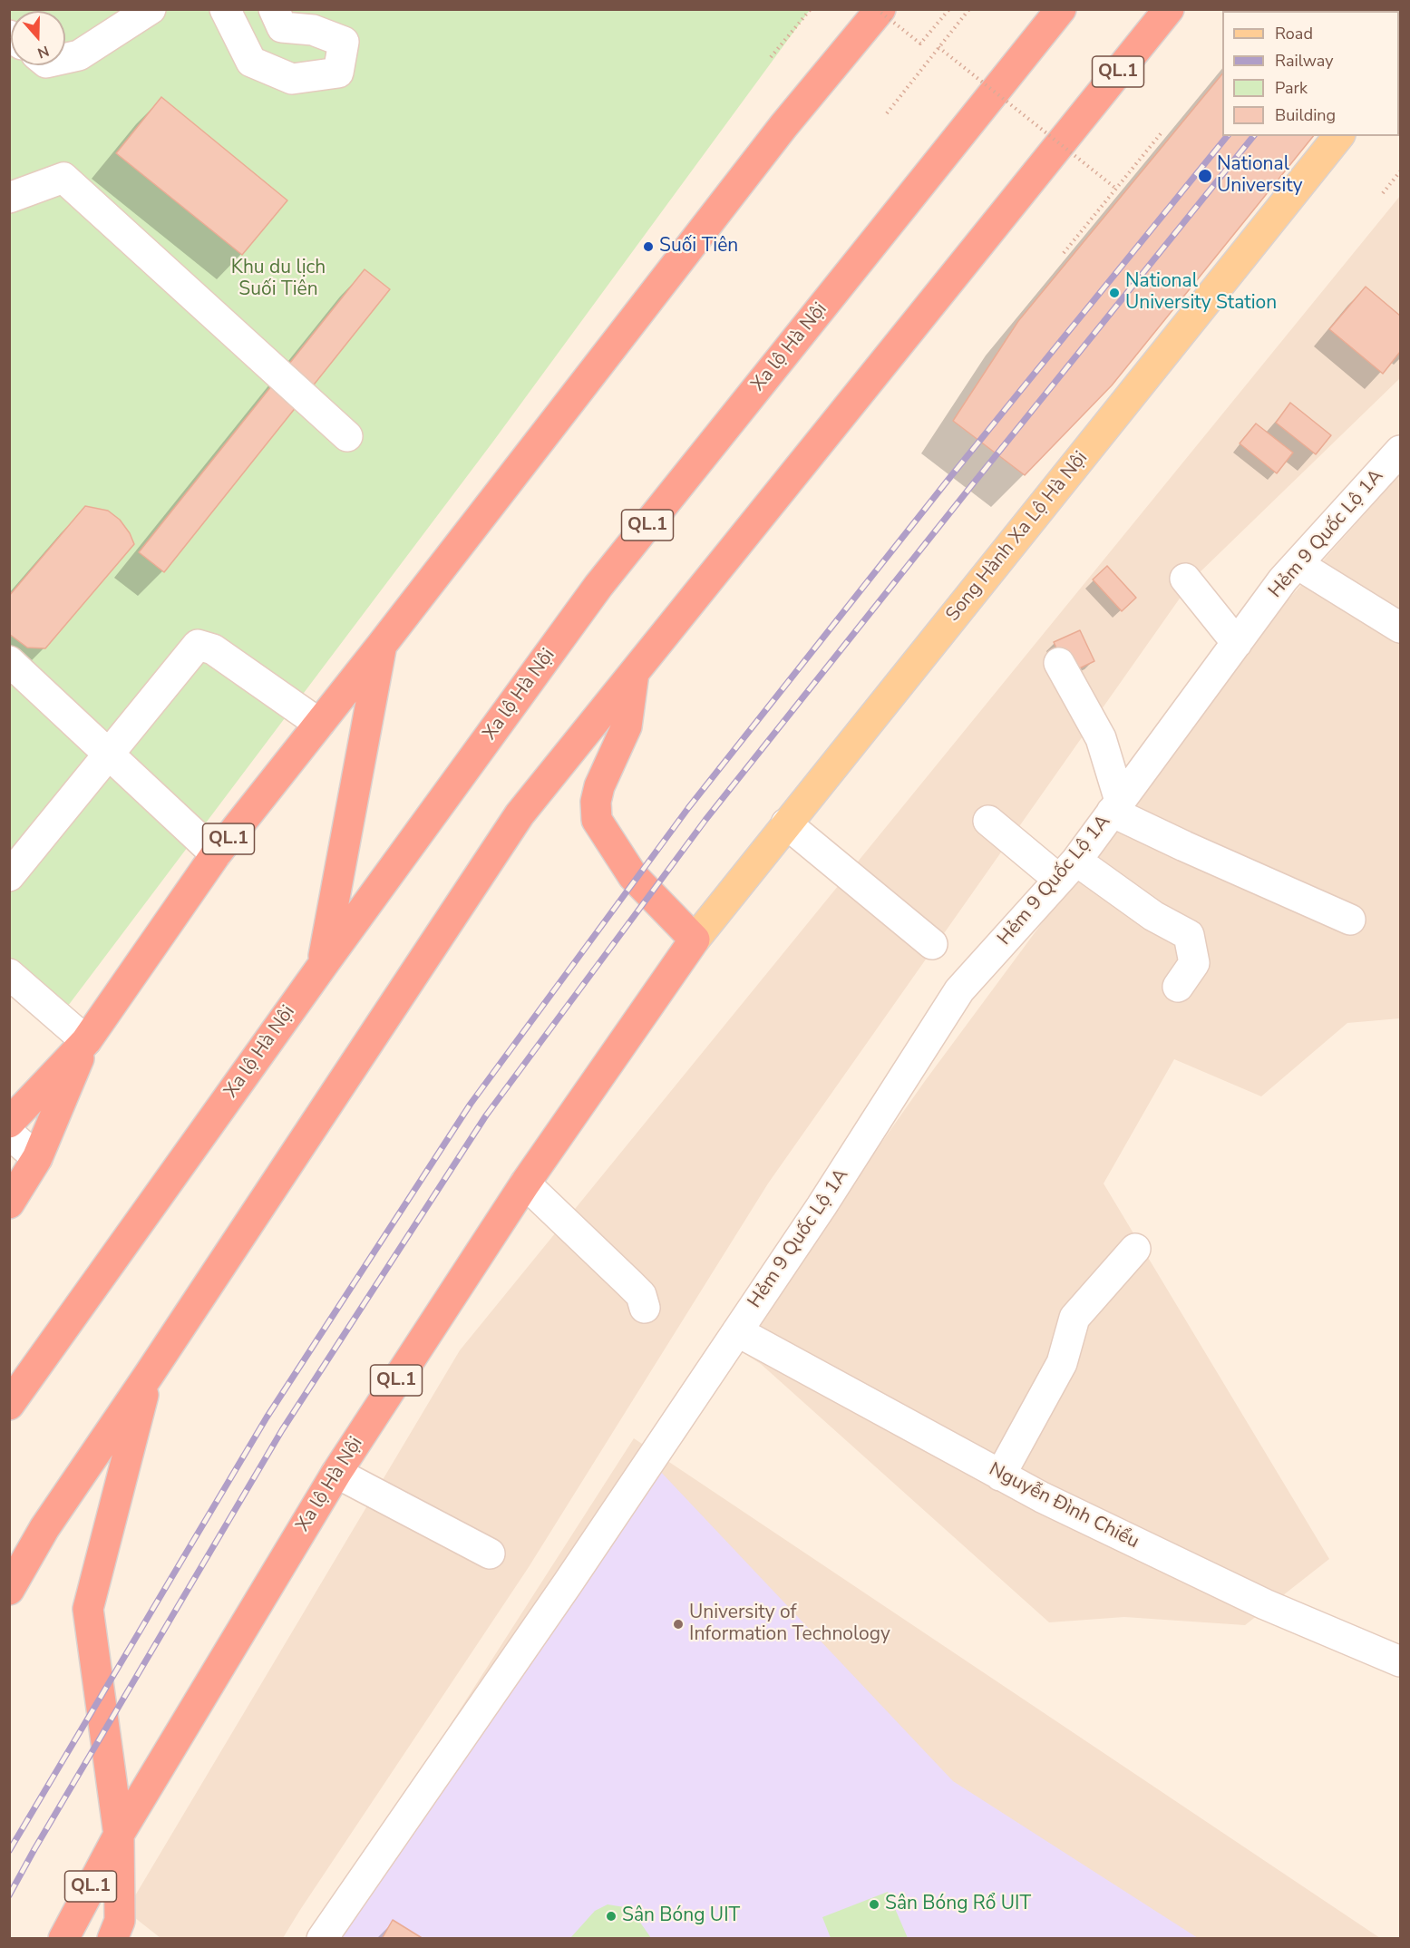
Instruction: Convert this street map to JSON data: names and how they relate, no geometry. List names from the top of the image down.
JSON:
{
  "streets": {
    "highway": ["QL.1", "Xa lộ Hà Nội"],
    "main road": ["Song Hành Xa Lộ Hà Nội"],
    "street": ["Hẻm 9 Quốc Lộ 1A", "Nguyễn Đình Chiểu"]
  },
  "crossings": [
    ["QL.1", "Xa lộ Hà Nội"],
    ["Xa lộ Hà Nội", "Song Hành Xa Lộ Hà Nội"],
    ["Hẻm 9 Quốc Lộ 1A", "Nguyễn Đình Chiểu"]
  ],
  "parks": ["Khu du lịch Suối Tiên"],
  "places": [
    "National University",
    "Suối Tiên",
    "National University Station",
    "University of Information Technology",
    "Sân Bóng Rổ UIT",
    "Sân Bóng UIT"
  ],
  "legend": [
    "Road",
    "Railway",
    "Park",
    "Building"
  ],
  "north": "bottom"
}
